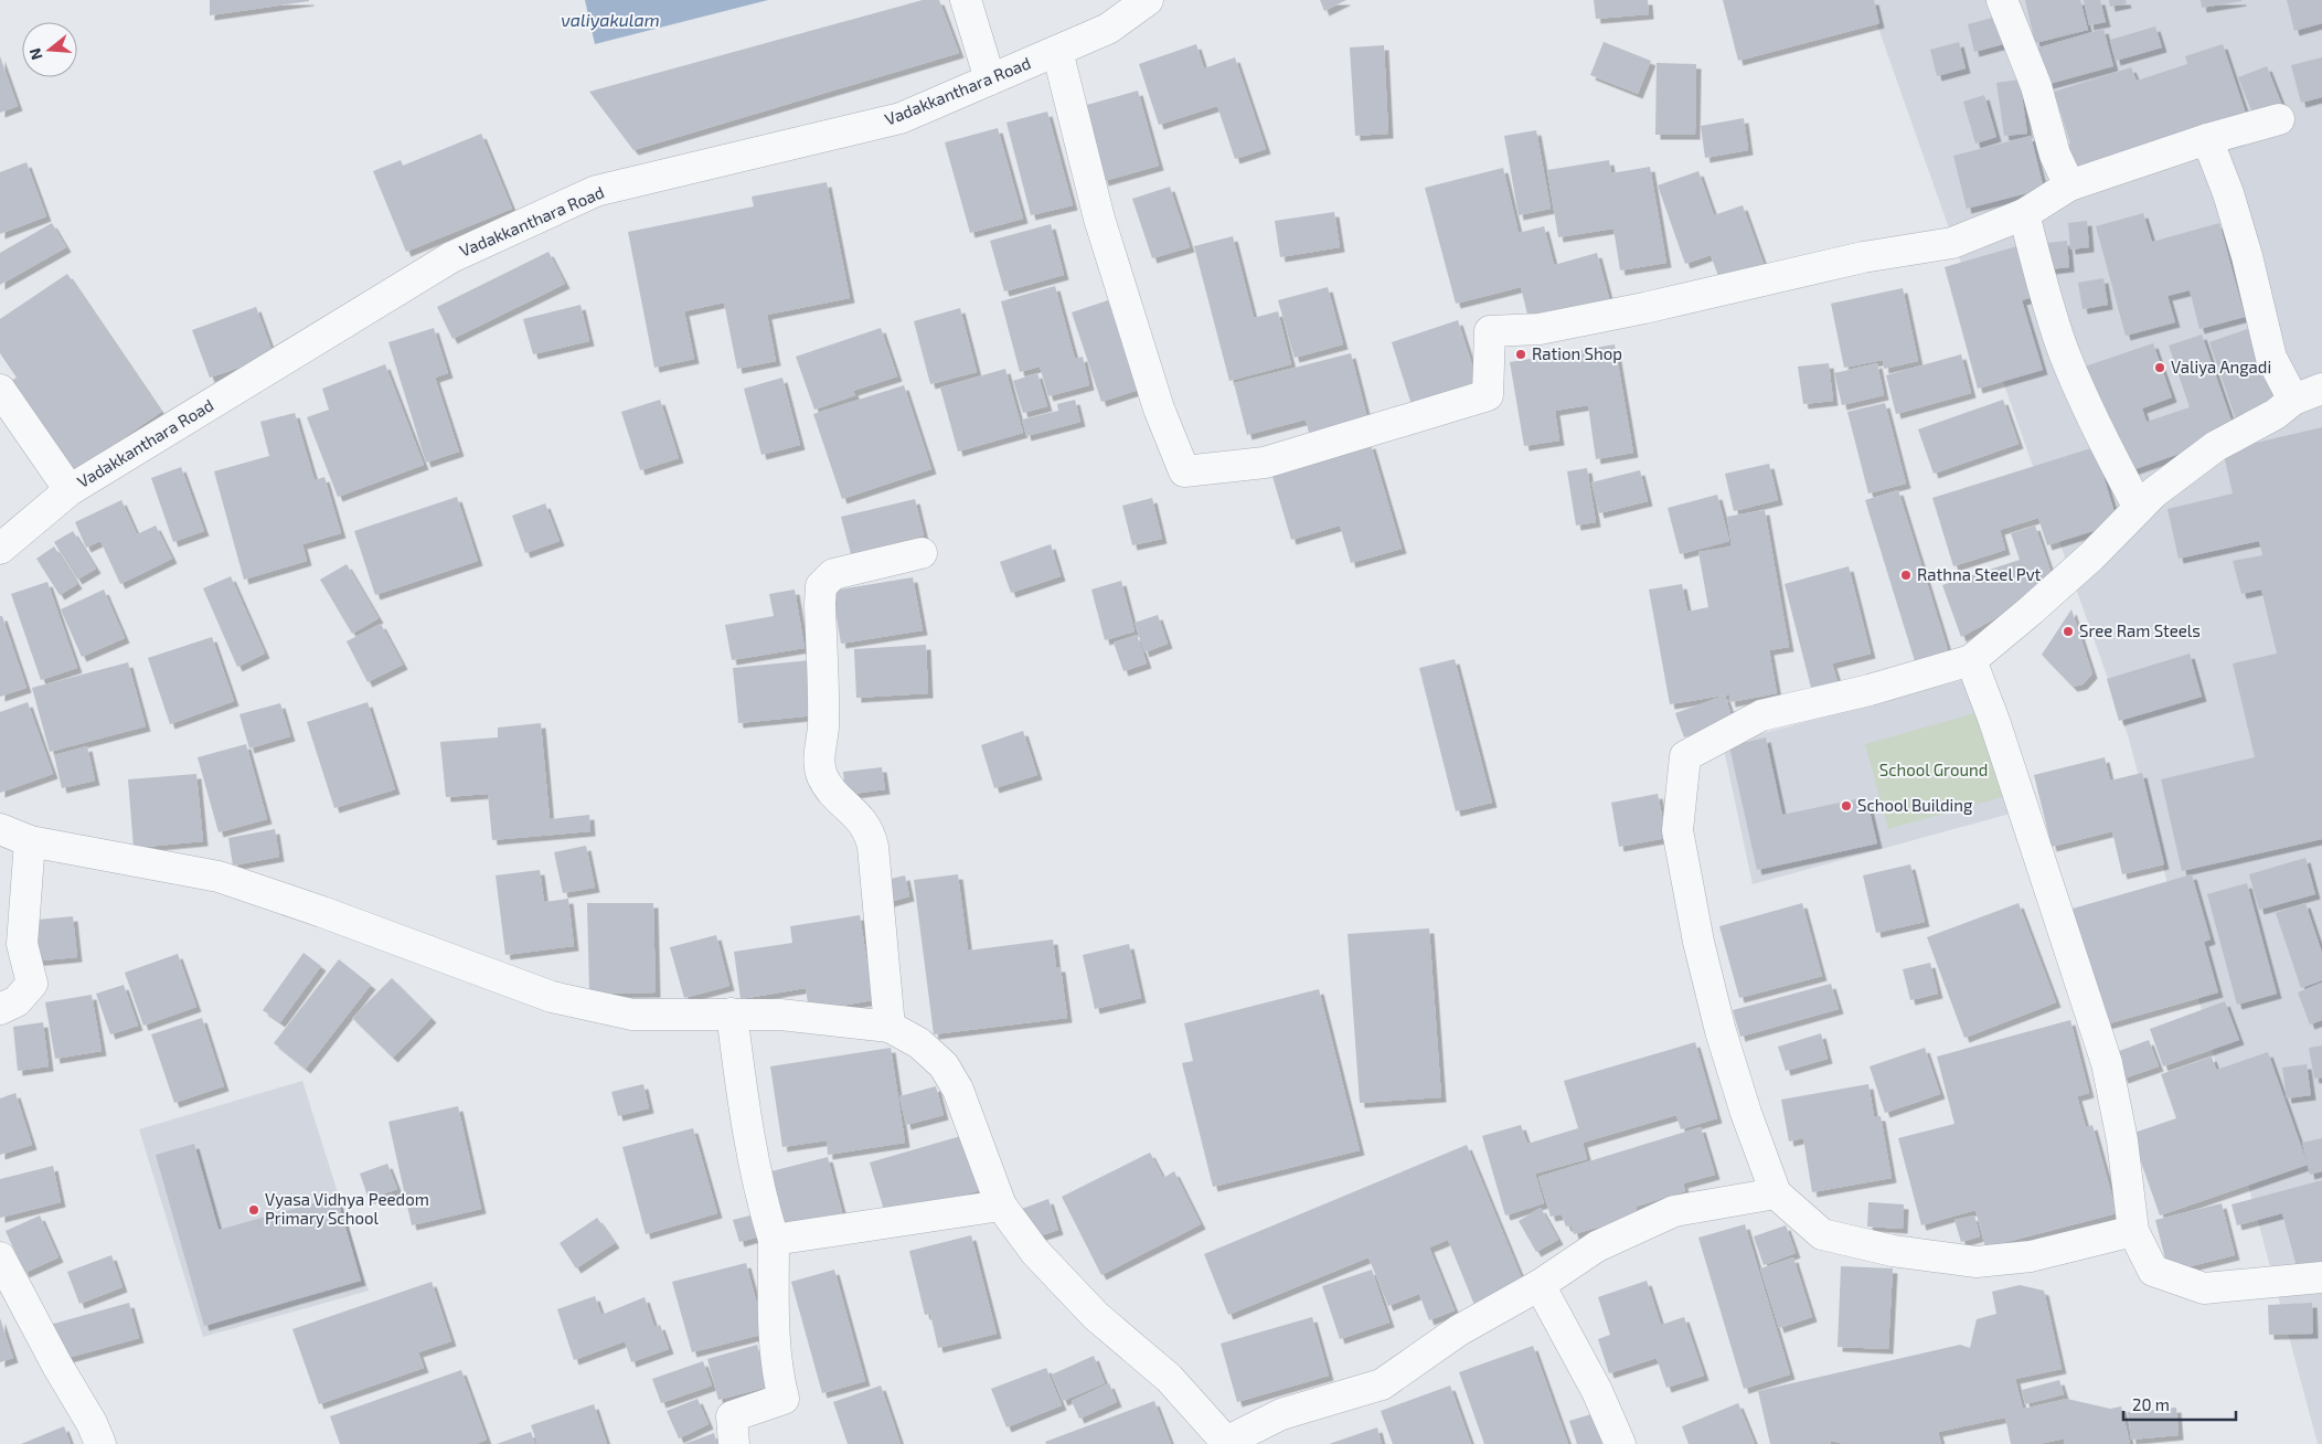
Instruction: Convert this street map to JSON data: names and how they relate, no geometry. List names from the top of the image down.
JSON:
{
  "streets": {
    "street": ["Vadakkanthara Road"]
  },
  "water": ["valiyakulam"],
  "parks": ["School Ground"],
  "places": [
    "Ration Shop",
    "Valiya Angadi",
    "Rathna Steel Pvt",
    "Sree Ram Steels",
    "School Building",
    "Vyasa Vidhya Peedom Primary School"
  ],
  "scale_bar": "20 m",
  "north": "left"
}
